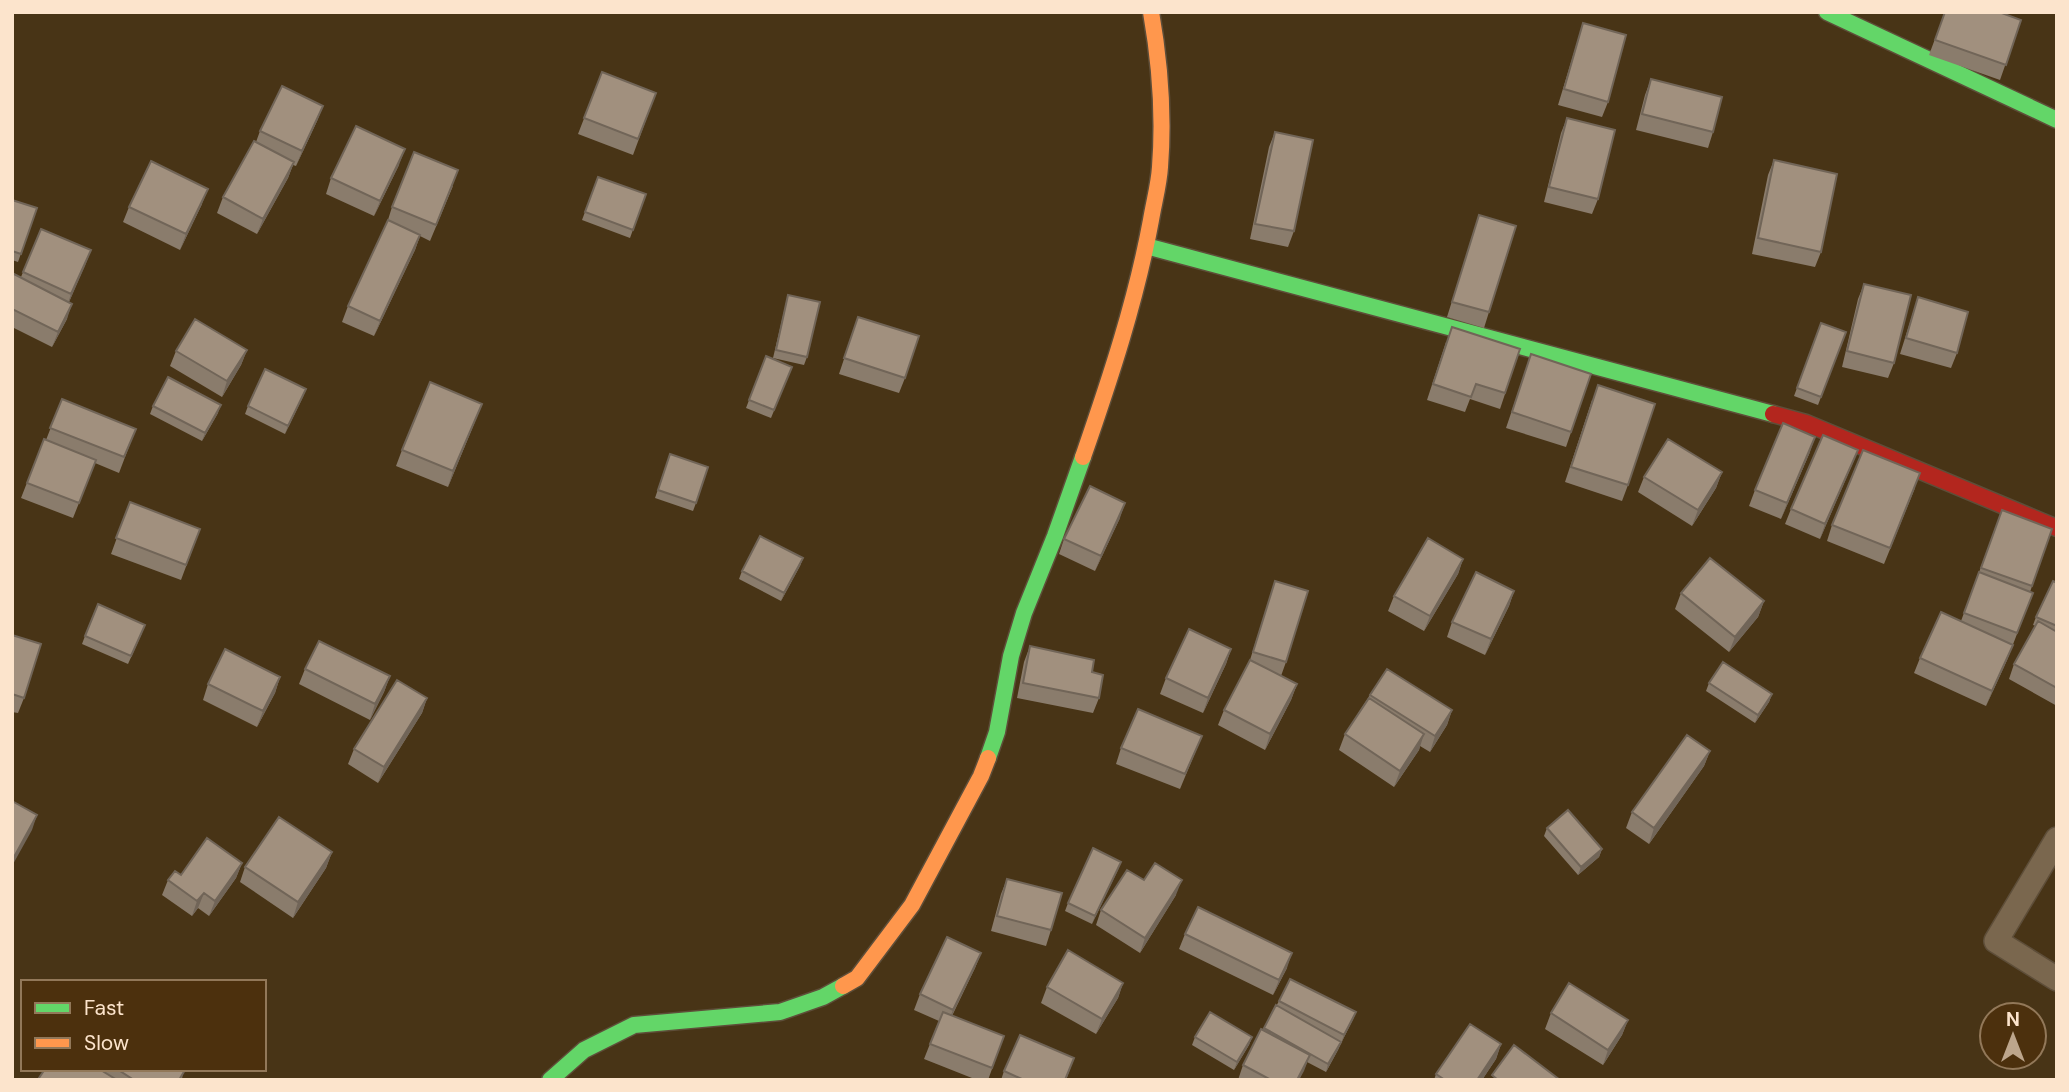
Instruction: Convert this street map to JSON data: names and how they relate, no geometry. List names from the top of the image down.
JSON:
{
  "legend": ["Fast", "Slow"],
  "north": "top"
}
